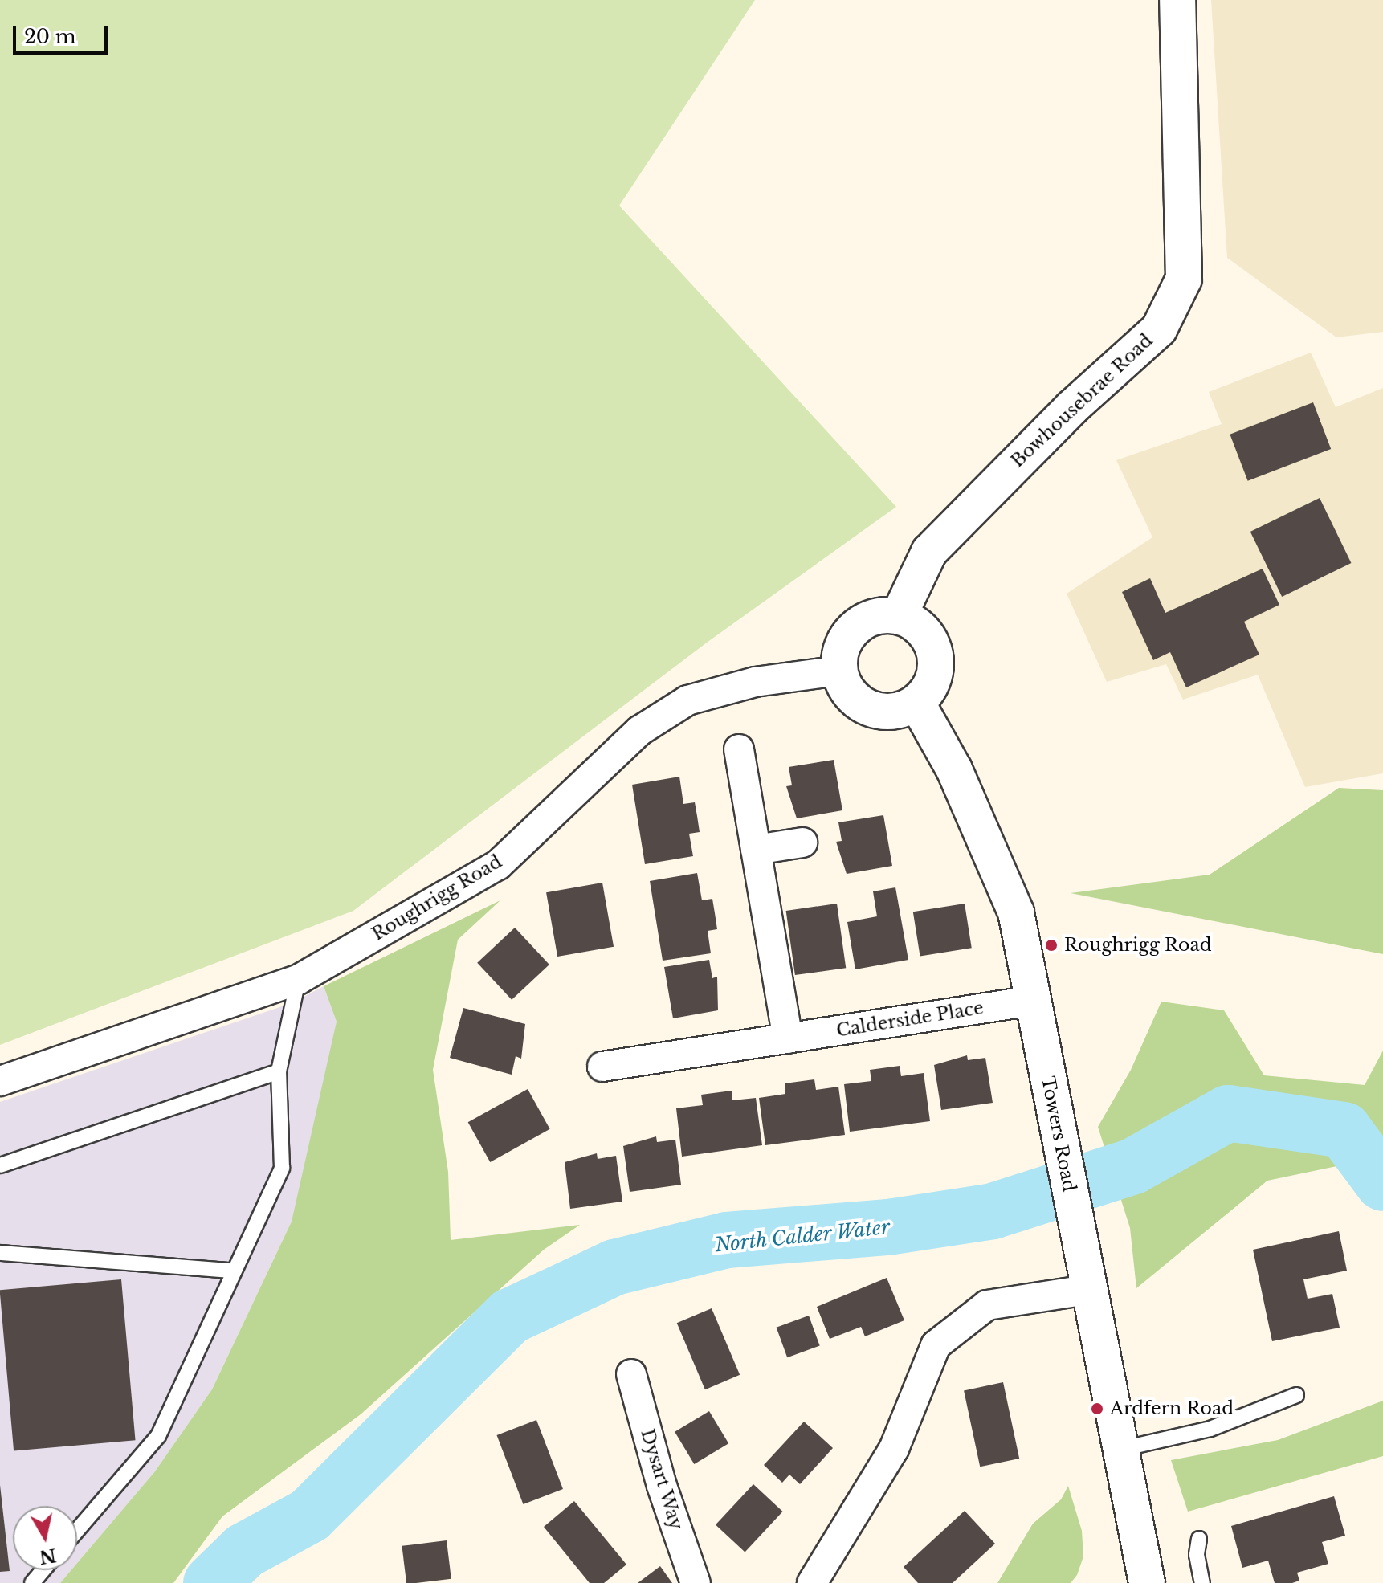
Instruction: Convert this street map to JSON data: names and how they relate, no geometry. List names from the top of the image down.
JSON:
{
  "streets": {
    "street": [
      "Bowhousebrae Road",
      "Roughrigg Road",
      "Calderside Place",
      "Towers Road",
      "Dysart Way"
    ]
  },
  "crossings": [
    ["Bowhousebrae Road", "Roughrigg Road"],
    ["Bowhousebrae Road", "Towers Road"],
    ["Roughrigg Road", "Towers Road"],
    ["Calderside Place", "Towers Road"]
  ],
  "water": ["North Calder Water"],
  "places": ["Roughrigg Road", "Ardfern Road"],
  "scale_bar": "20 m",
  "north": "bottom"
}
